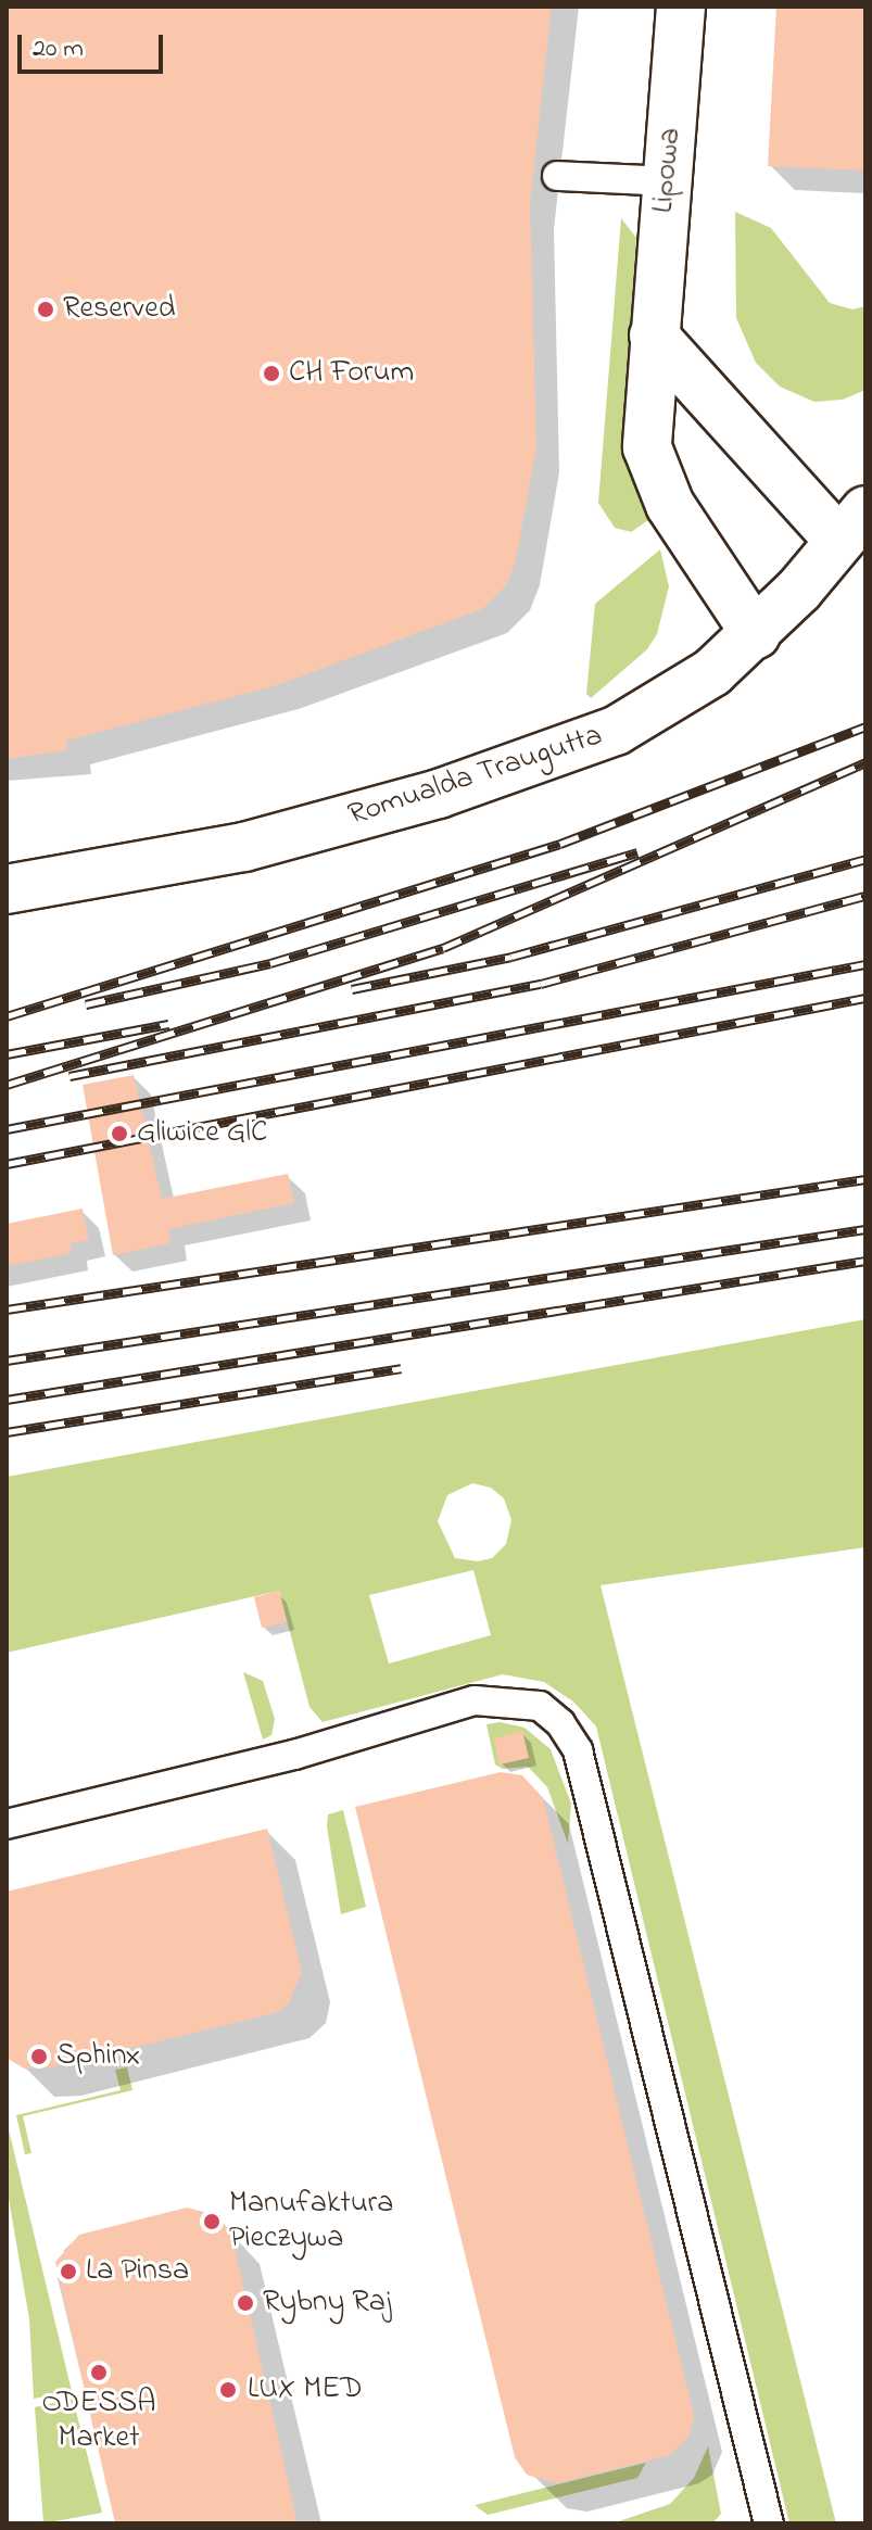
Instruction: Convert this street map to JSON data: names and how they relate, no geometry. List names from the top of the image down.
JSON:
{
  "streets": {
    "street": ["Lipowa", "Romualda Traugutta"]
  },
  "crossings": [
    ["Lipowa", "Romualda Traugutta"]
  ],
  "places": [
    "Reserved",
    "CH Forum",
    "Gliwice GlC",
    "Sphinx",
    "Manufaktura Pieczywa",
    "La Pinsa",
    "Rybny Raj",
    "ODESSA Market",
    "LUX MED"
  ],
  "scale_bar": "20 m"
}
